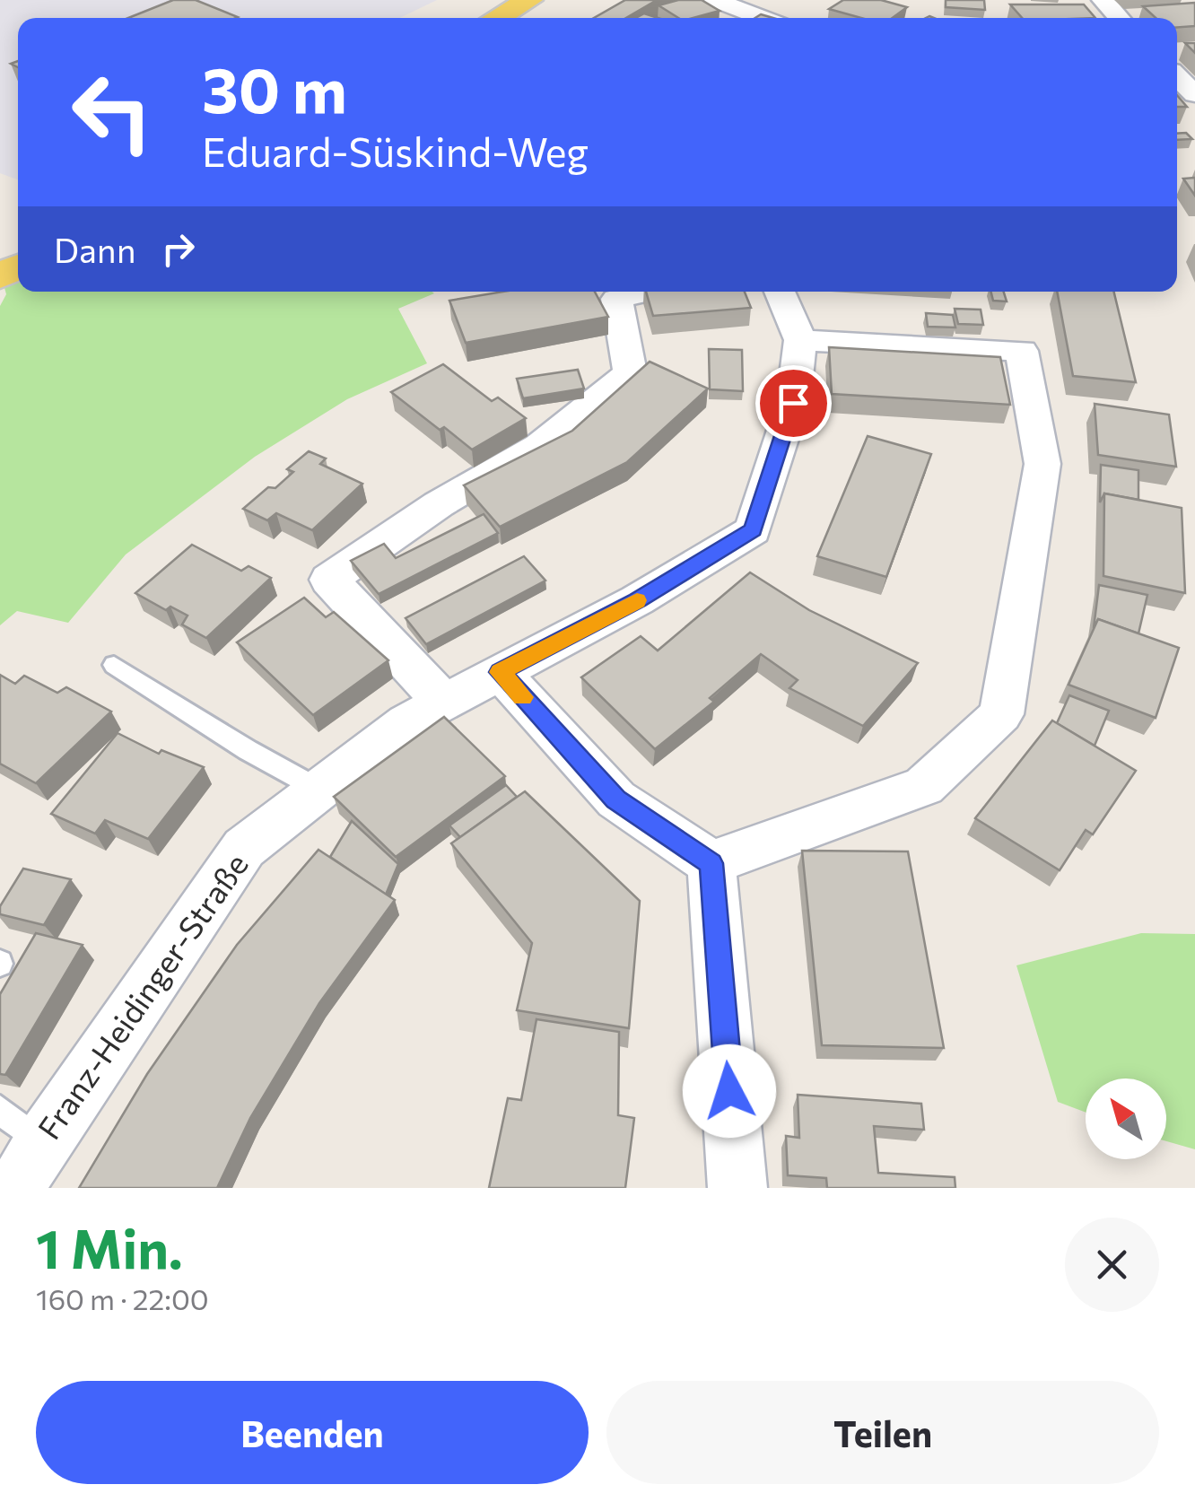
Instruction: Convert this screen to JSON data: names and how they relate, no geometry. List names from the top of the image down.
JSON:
{
  "streets": {
    "street": ["Franz-Heidinger-Straße"]
  },
  "north": "top left",
  "page": {
    "turn": ["30 m", "Eduard-Süskind-Weg"],
    "then": "Dann",
    "heading": ["1 Min.", "160 m · 22:00"],
    "buttons": ["Beenden", "Teilen"]
  }
}
